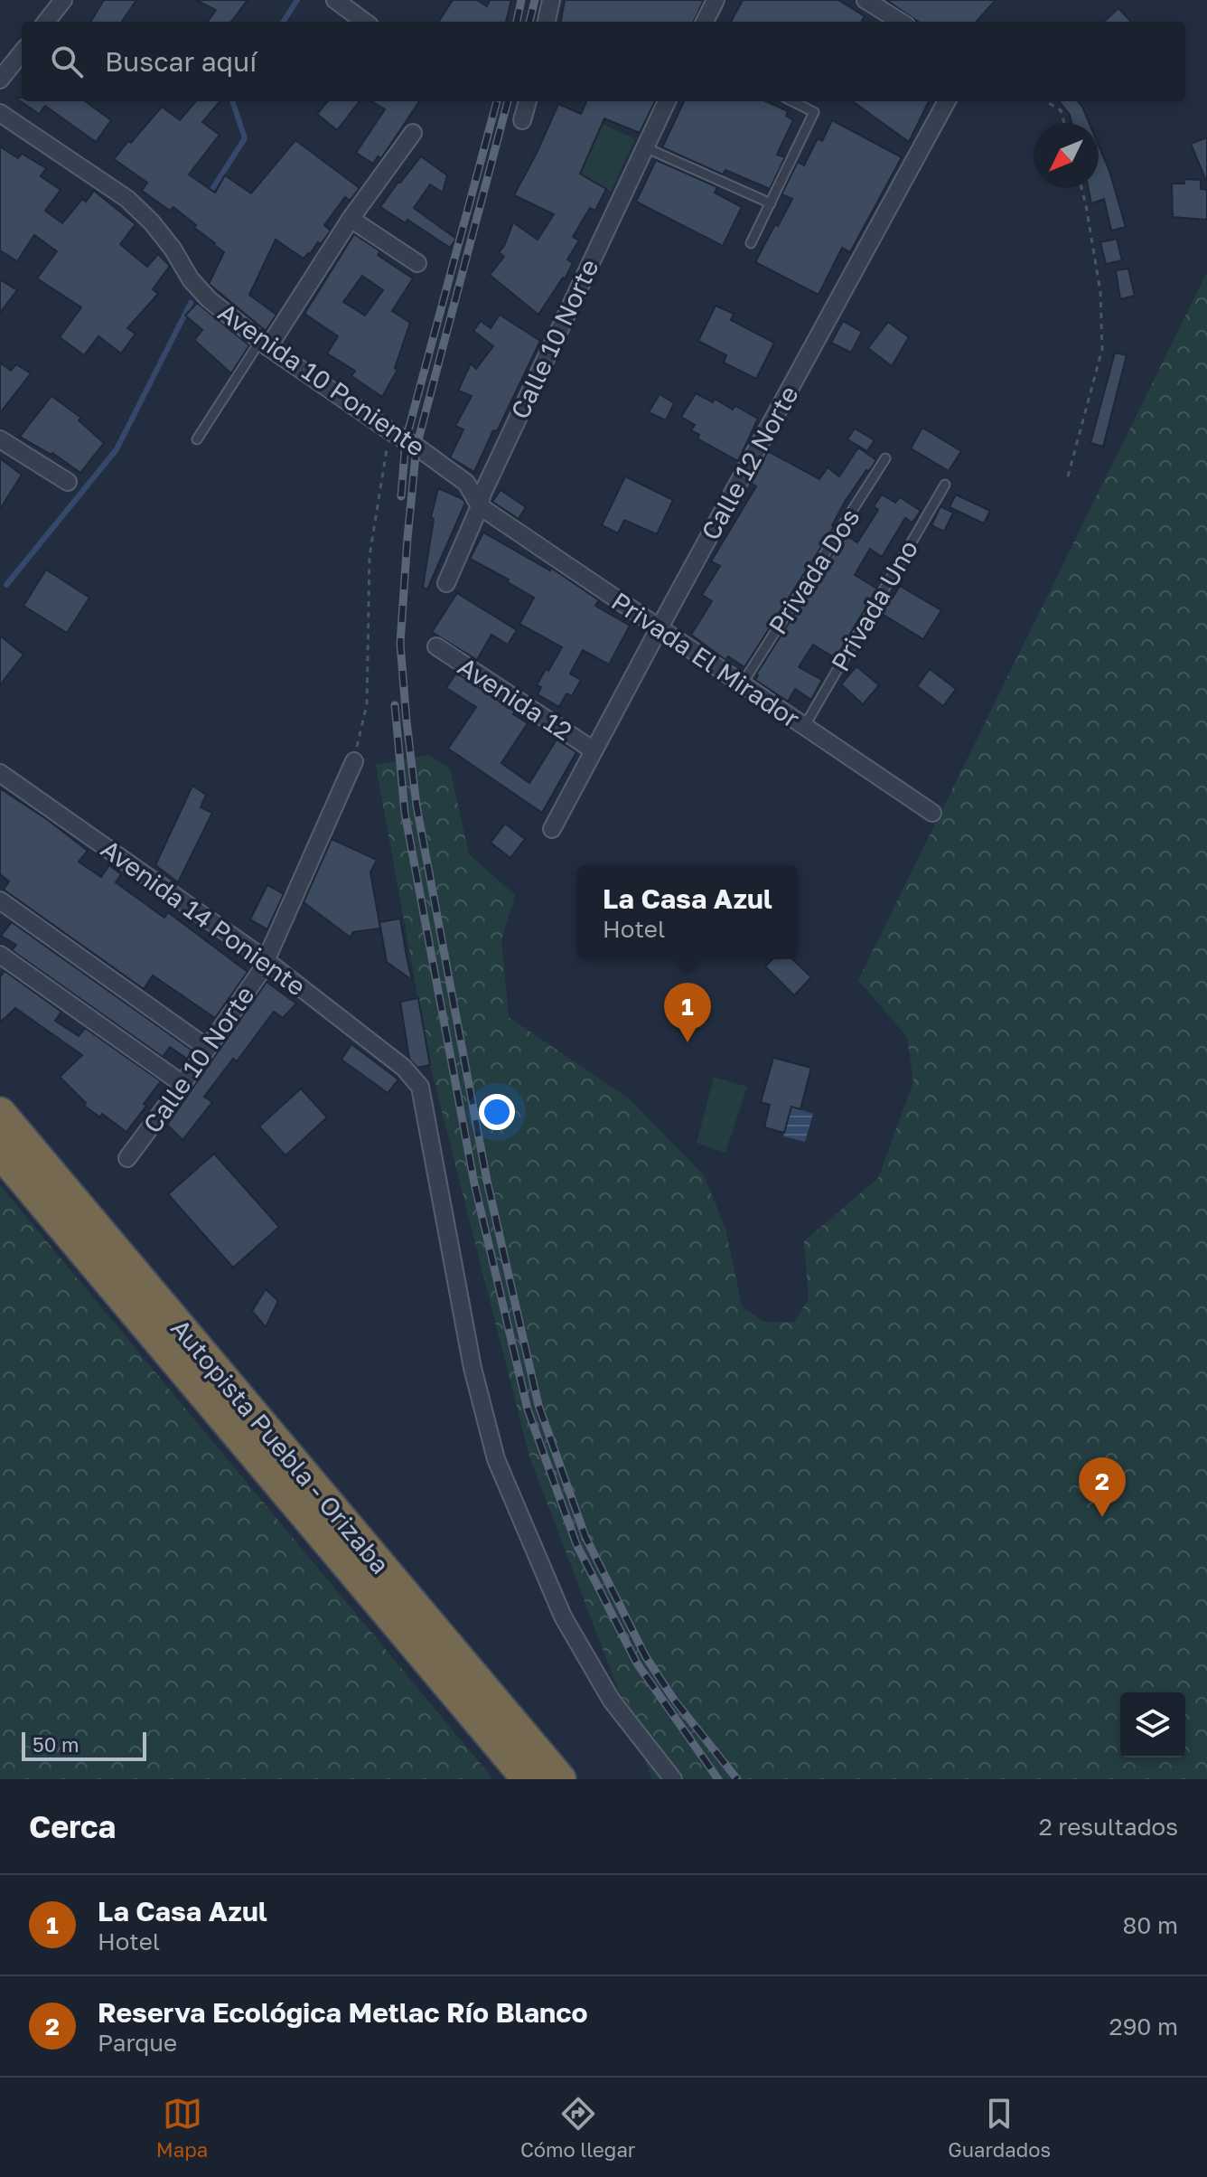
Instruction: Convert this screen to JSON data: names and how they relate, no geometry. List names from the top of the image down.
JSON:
{
  "streets": {
    "highway": ["Autopista Puebla - Orizaba"],
    "street": [
      "Calle 10 Norte",
      "Avenida 10 Poniente",
      "Calle 12 Norte",
      "Privada El Mirador",
      "Avenida 12",
      "Avenida 14 Poniente"
    ],
    "lane": ["Privada Dos", "Privada Uno"]
  },
  "crossings": [
    ["Calle 10 Norte", "Avenida 10 Poniente"],
    ["Calle 10 Norte", "Privada El Mirador"],
    ["Calle 10 Norte", "Avenida 14 Poniente"],
    ["Avenida 10 Poniente", "Privada El Mirador"],
    ["Calle 12 Norte", "Privada El Mirador"],
    ["Calle 12 Norte", "Avenida 12"],
    ["Privada Dos", "Privada El Mirador"],
    ["Privada Uno", "Privada El Mirador"]
  ],
  "scale_bar": "50 m",
  "north": "bottom left",
  "page": {
    "search": "Buscar aquí",
    "popup": ["La Casa Azul", "Hotel"],
    "pins": ["1", "2"],
    "scale": "50 m",
    "heading": ["Cerca", "2 resultados"],
    "list": [
      {
        "mark": "1",
        "name": "La Casa Azul",
        "note": "Hotel",
        "value": "80 m"
      },
      {
        "mark": "2",
        "name": "Reserva Ecológica Metlac Río Blanco",
        "note": "Parque",
        "value": "290 m"
      }
    ],
    "nav": ["Mapa", "Cómo llegar", "Guardados"]
  }
}
